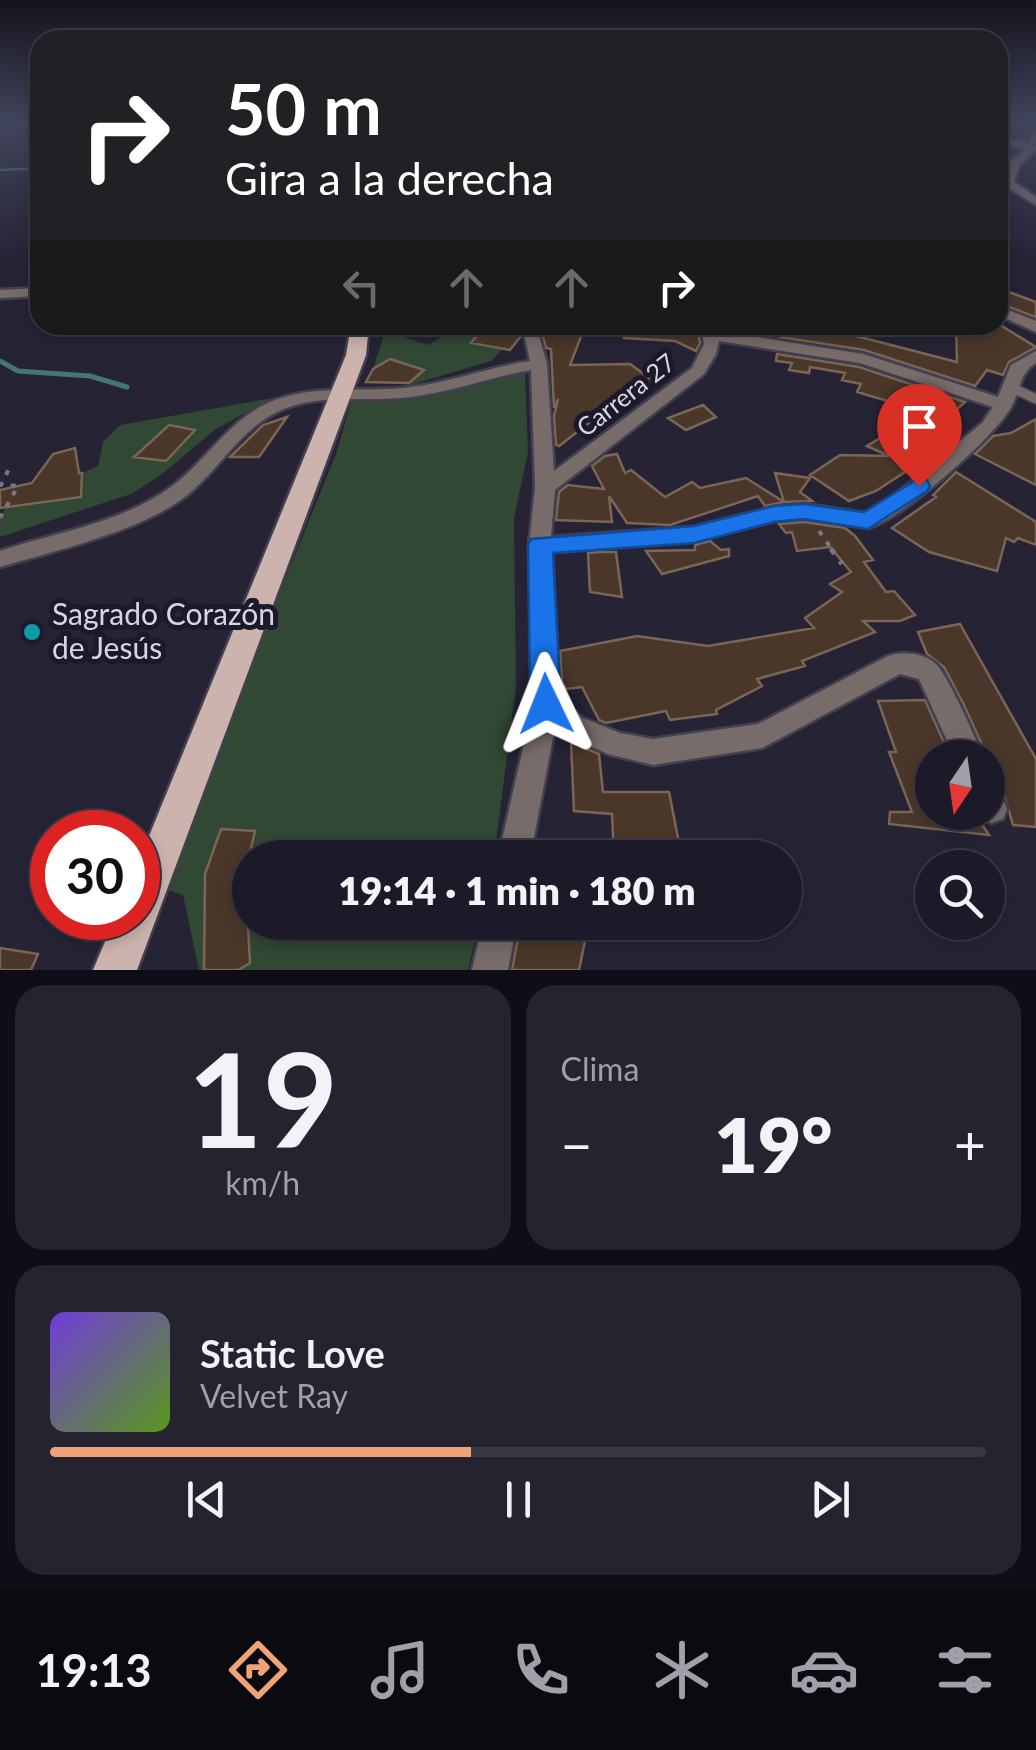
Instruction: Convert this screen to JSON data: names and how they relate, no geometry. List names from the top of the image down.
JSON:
{
  "streets": {
    "street": ["Carrera 27"]
  },
  "places": ["Sagrado Corazón de Jesús"],
  "north": "bottom",
  "page": {
    "turn": ["50 m", "Gira a la derecha"],
    "limit": "30",
    "trip": "19:14 · 1 min · 180 m",
    "tile": [
      ["19", "km/h"],
      "Clima"
    ],
    "heat": ["−", "19°", "+"],
    "song": ["Static Love", "Velvet Ray"],
    "tabs": "19:13"
  }
}
